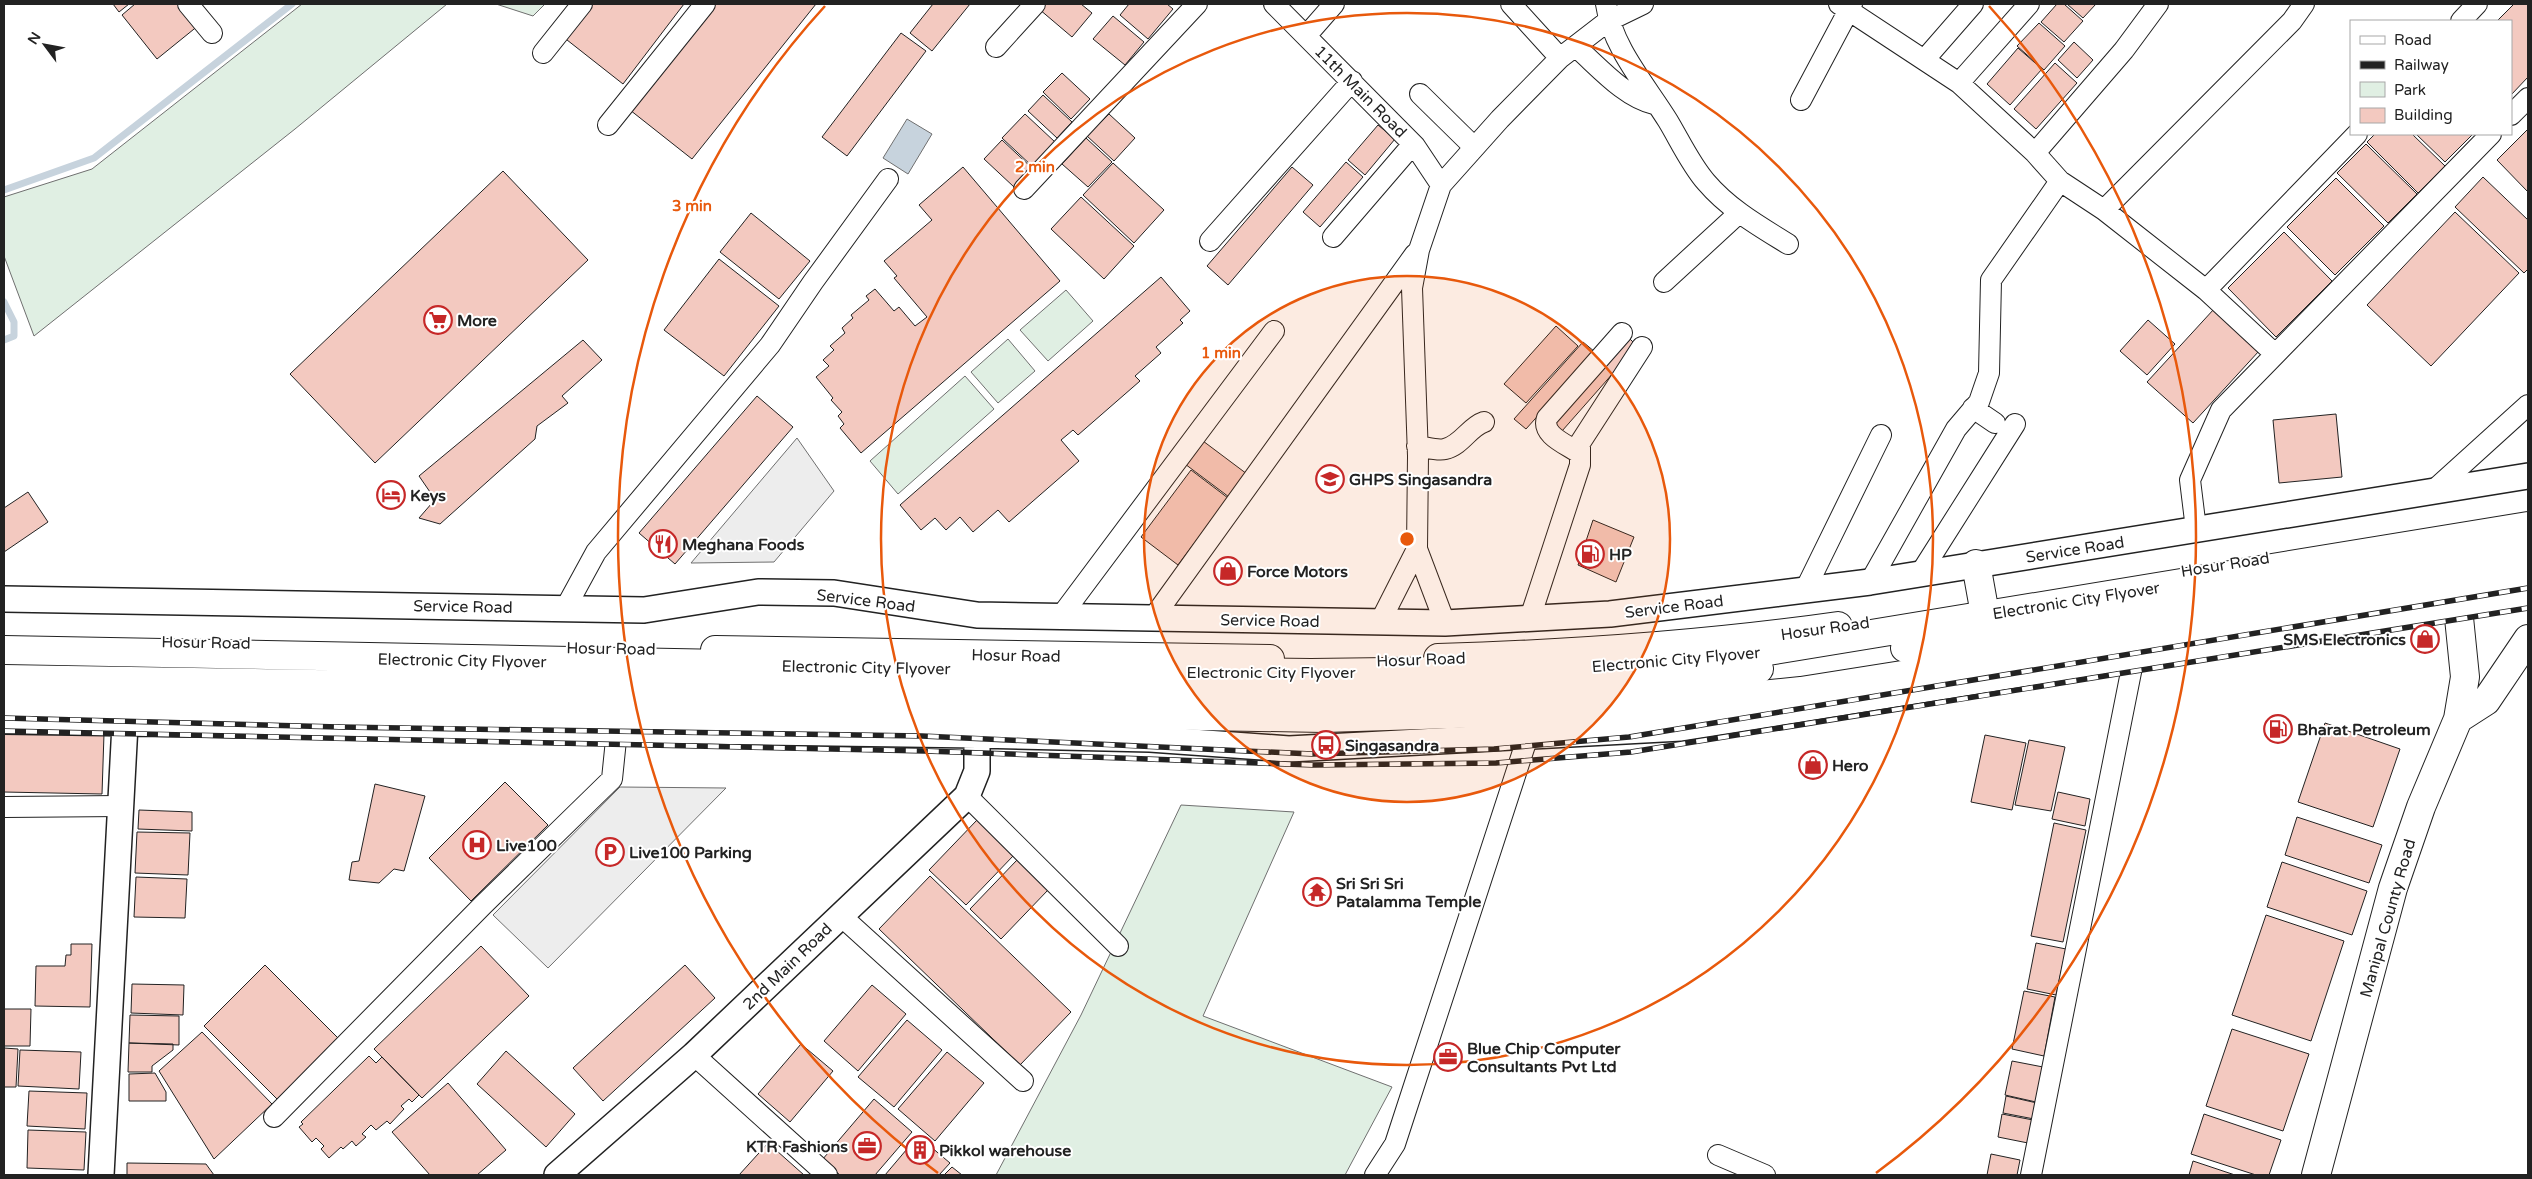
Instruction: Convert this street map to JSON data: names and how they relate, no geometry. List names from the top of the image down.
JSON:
{
  "streets": {
    "main road": ["Hosur Road", "Electronic City Flyover", "Manipal County Road"],
    "street": ["11th Main Road", "Service Road", "2nd Main Road"]
  },
  "places": {
    "supermarket": ["More"],
    "school or university": ["GHPS Singasandra"],
    "hotel": ["Keys"],
    "restaurant": ["Meghana Foods"],
    "fuel station": ["HP", "Bharat Petroleum"],
    "shop": ["Force Motors", "SMS Electronics", "Hero"],
    "bus stop": ["Singasandra"],
    "hospital": ["Live100"],
    "parking": ["Live100 Parking"],
    "temple": ["Sri Sri Sri Patalamma Temple"],
    "office": ["Blue Chip Computer Consultants Pvt Ltd", "KTR Fashions"],
    "building": ["Pikkol warehouse"]
  },
  "legend": [
    "Road",
    "Railway",
    "Park",
    "Building"
  ],
  "north": "top left",
  "rings": ["2 min", "3 min", "1 min"]
}
